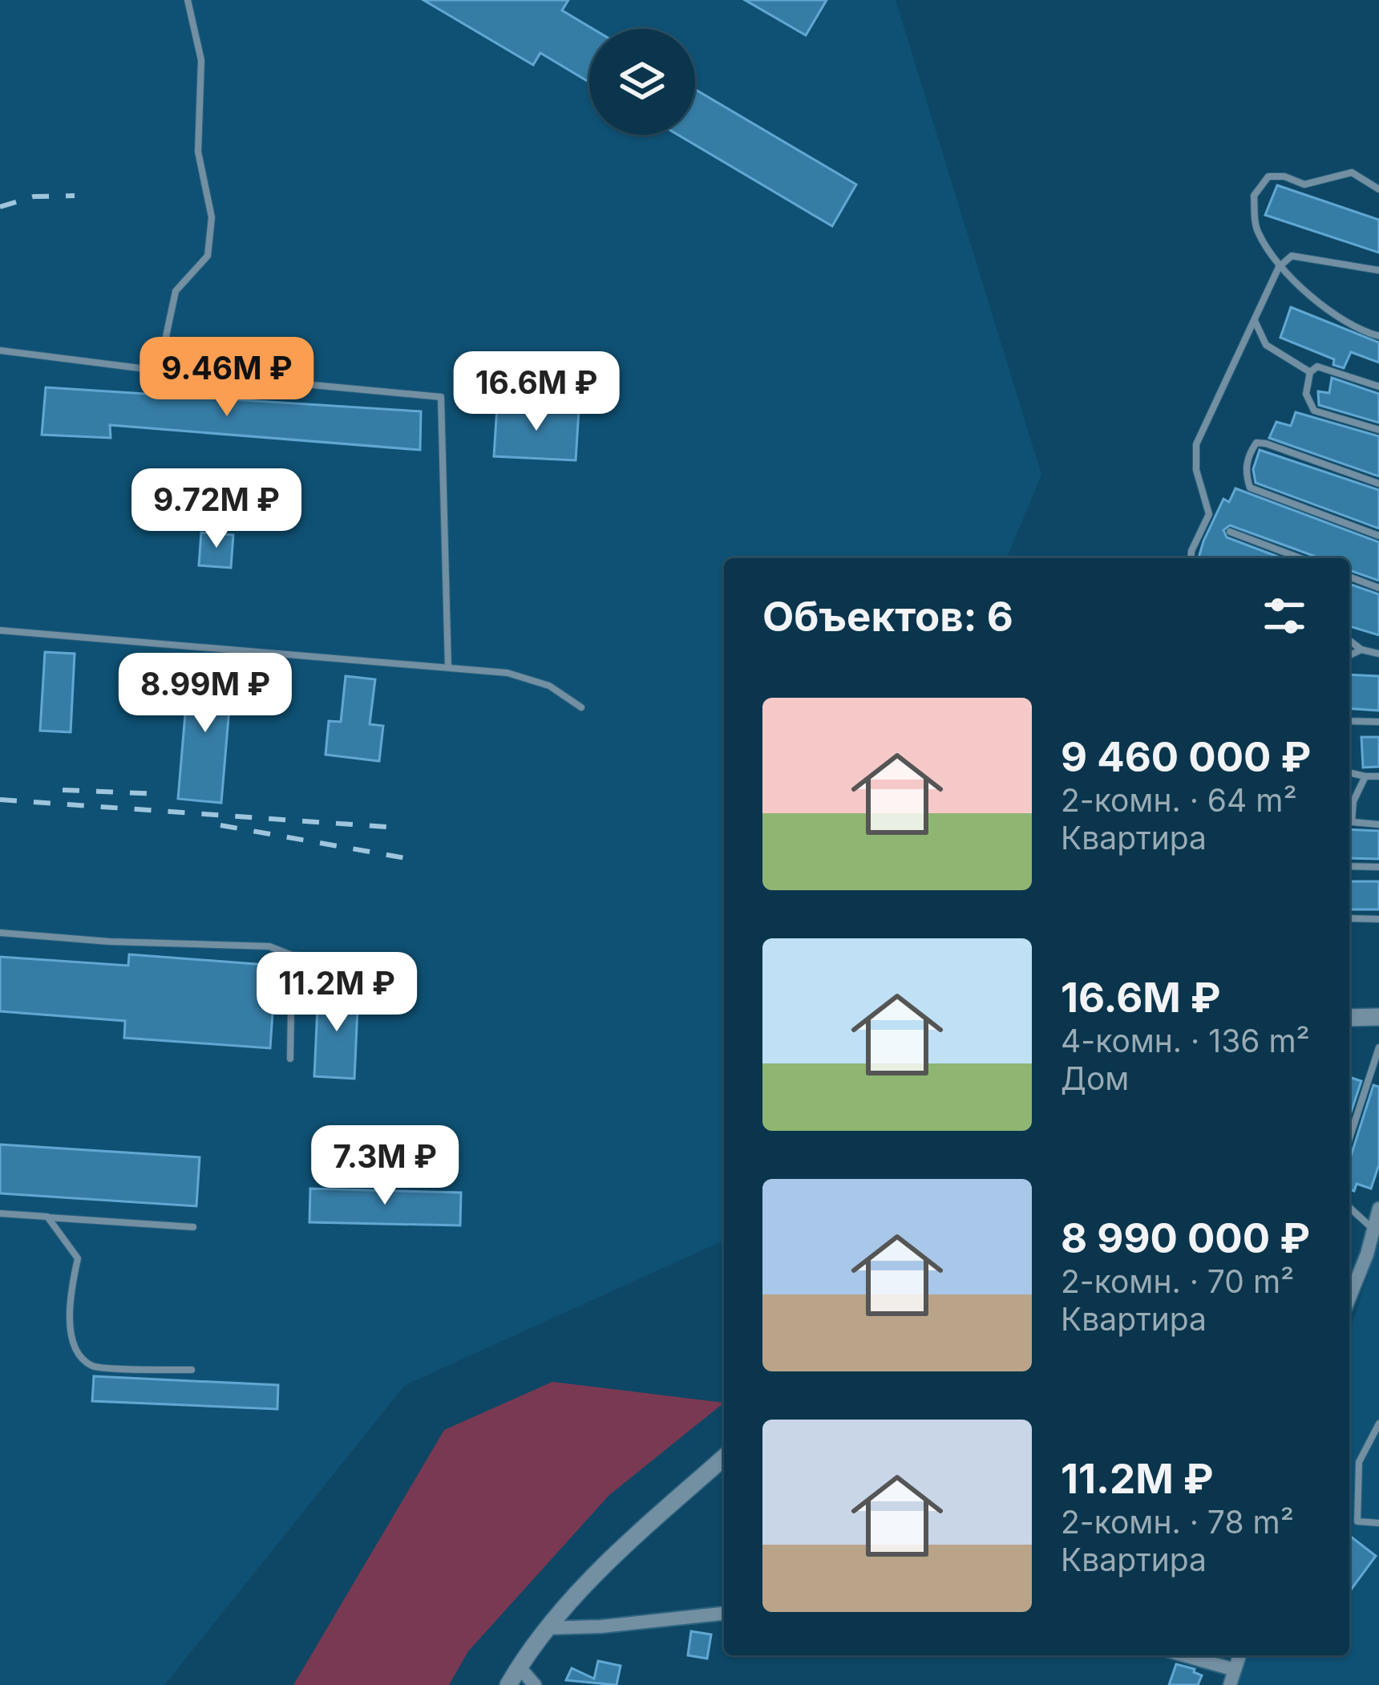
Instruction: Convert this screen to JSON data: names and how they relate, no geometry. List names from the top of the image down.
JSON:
{
  "page": {
    "price": [
      "9.46M ₽",
      "16.6M ₽",
      "9.72M ₽",
      "8.99M ₽",
      "11.2M ₽",
      "7.3M ₽"
    ],
    "heading": "Объектов: 6",
    "list": [
      {
        "name": "9 460 000 ₽",
        "note": "2-комн. · 64 m² · Квартира"
      },
      {
        "name": "16.6M ₽",
        "note": "4-комн. · 136 m² · Дом"
      },
      {
        "name": "8 990 000 ₽",
        "note": "2-комн. · 70 m² · Квартира"
      },
      {
        "name": "11.2M ₽",
        "note": "2-комн. · 78 m² · Квартира"
      }
    ]
  }
}
